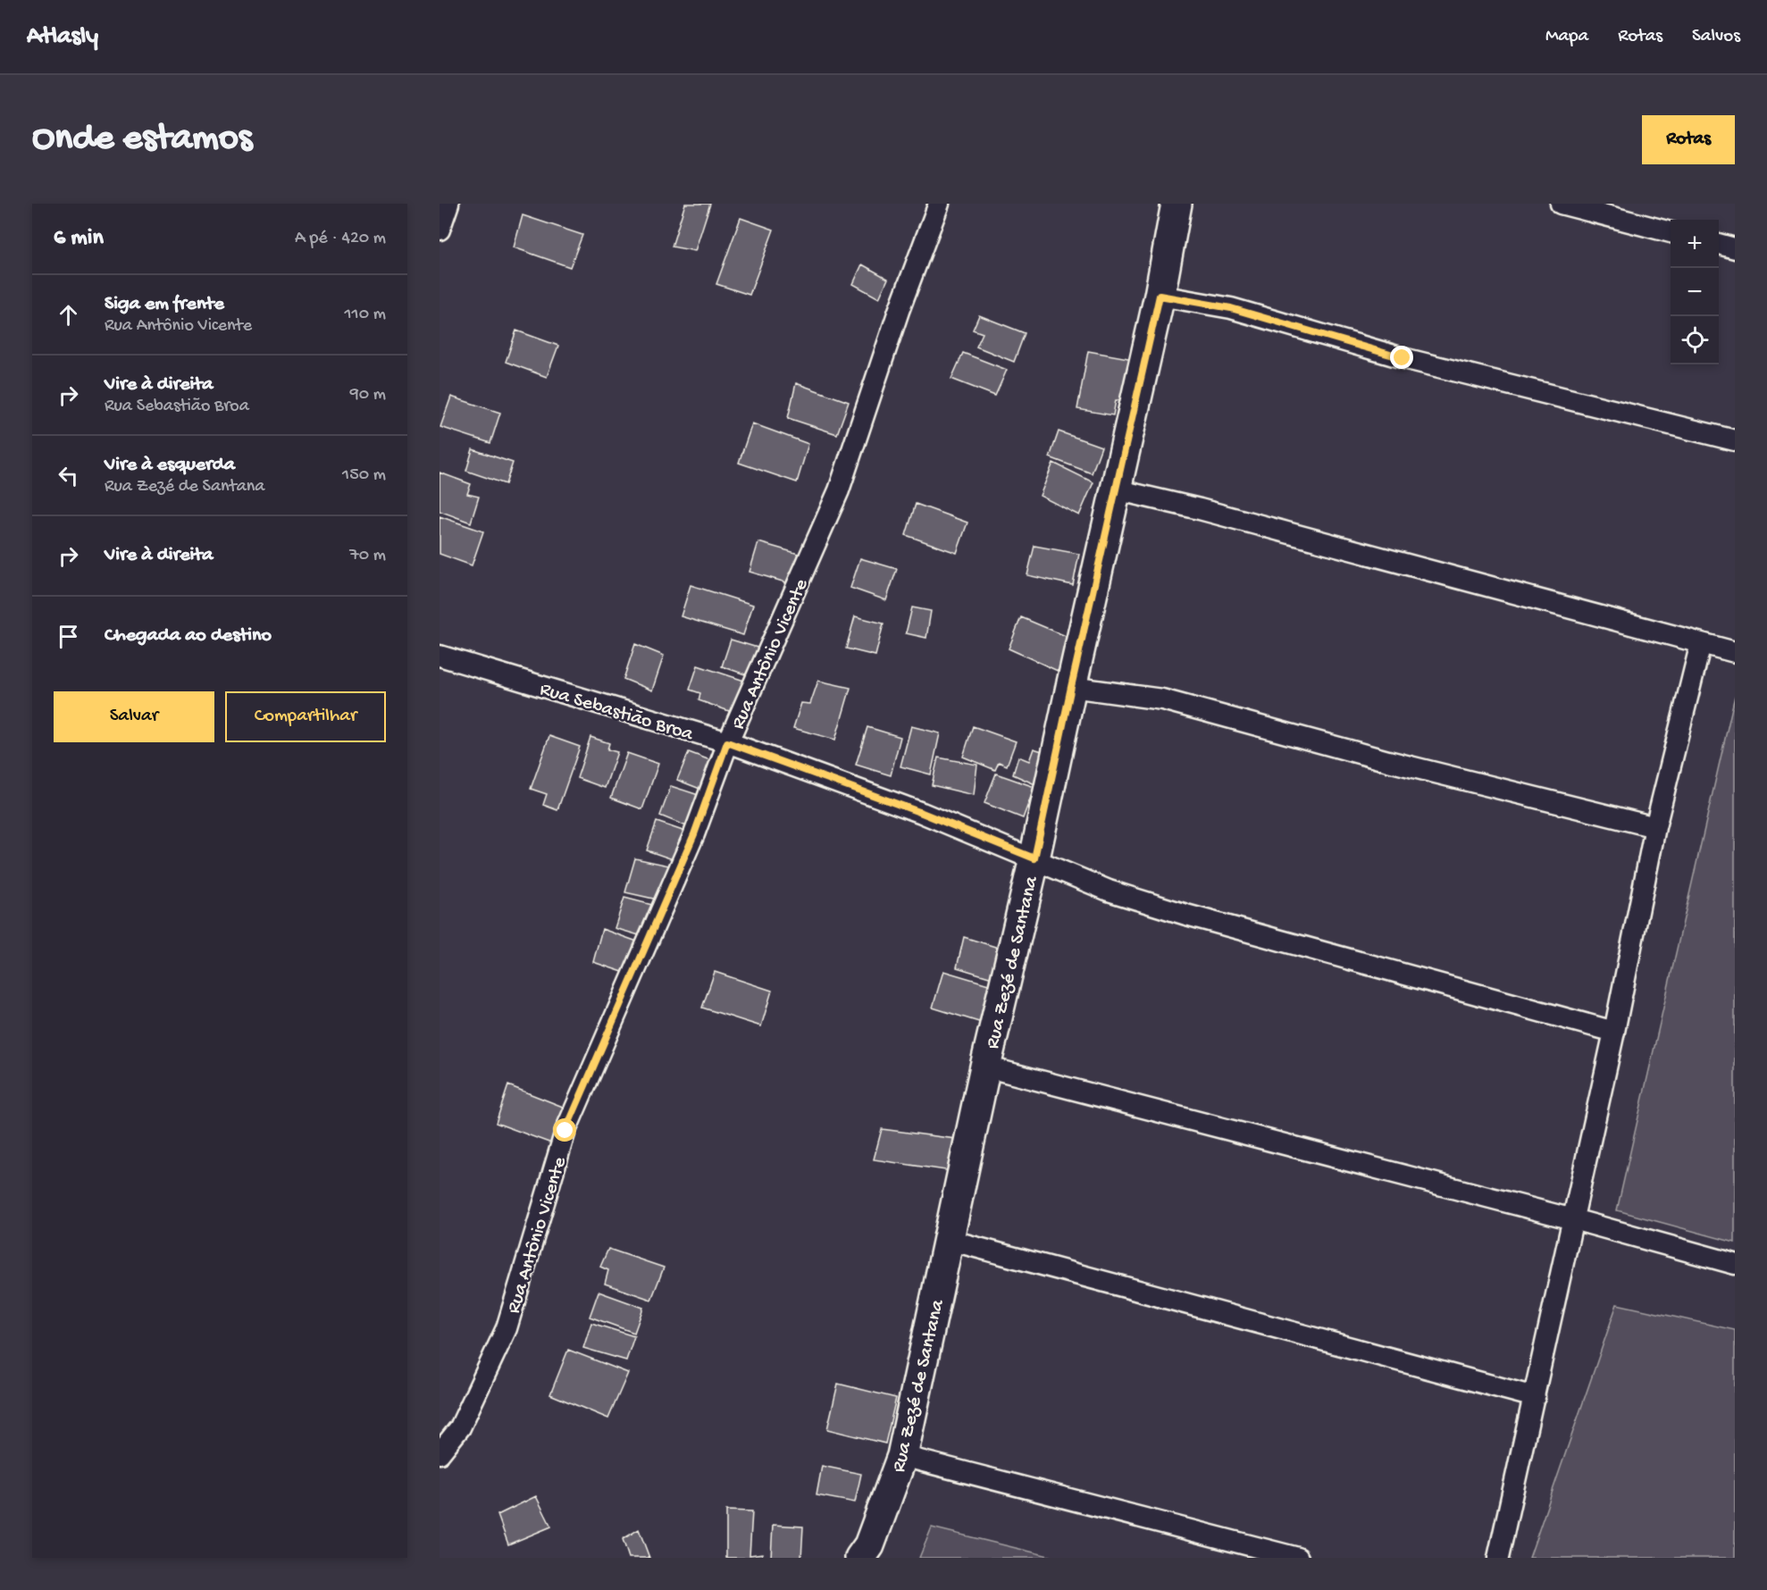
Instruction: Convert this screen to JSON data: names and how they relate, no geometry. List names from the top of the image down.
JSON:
{
  "streets": {
    "main road": ["Rua Zezé de Santana"],
    "street": ["Rua Antônio Vicente", "Rua Sebastião Broa"]
  },
  "crossings": [
    ["Rua Antônio Vicente", "Rua Sebastião Broa"],
    ["Rua Sebastião Broa", "Rua Zezé de Santana"]
  ],
  "page": {
    "header": "Atlasly",
    "nav": ["Mapa", "Rotas", "Salvos"],
    "buttons": [
      "Rotas",
      ["Salvar", "Compartilhar"]
    ],
    "title": "Onde estamos",
    "heading": ["6 min", "A pé · 420 m"],
    "map_buttons": ["+", "−"],
    "list": [
      ["Siga em frente", "Rua Antônio Vicente", "110 m"],
      ["Vire à direita", "Rua Sebastião Broa", "90 m"],
      ["Vire à esquerda", "Rua Zezé de Santana", "150 m"],
      ["Vire à direita", "70 m"],
      "Chegada ao destino"
    ]
  }
}
